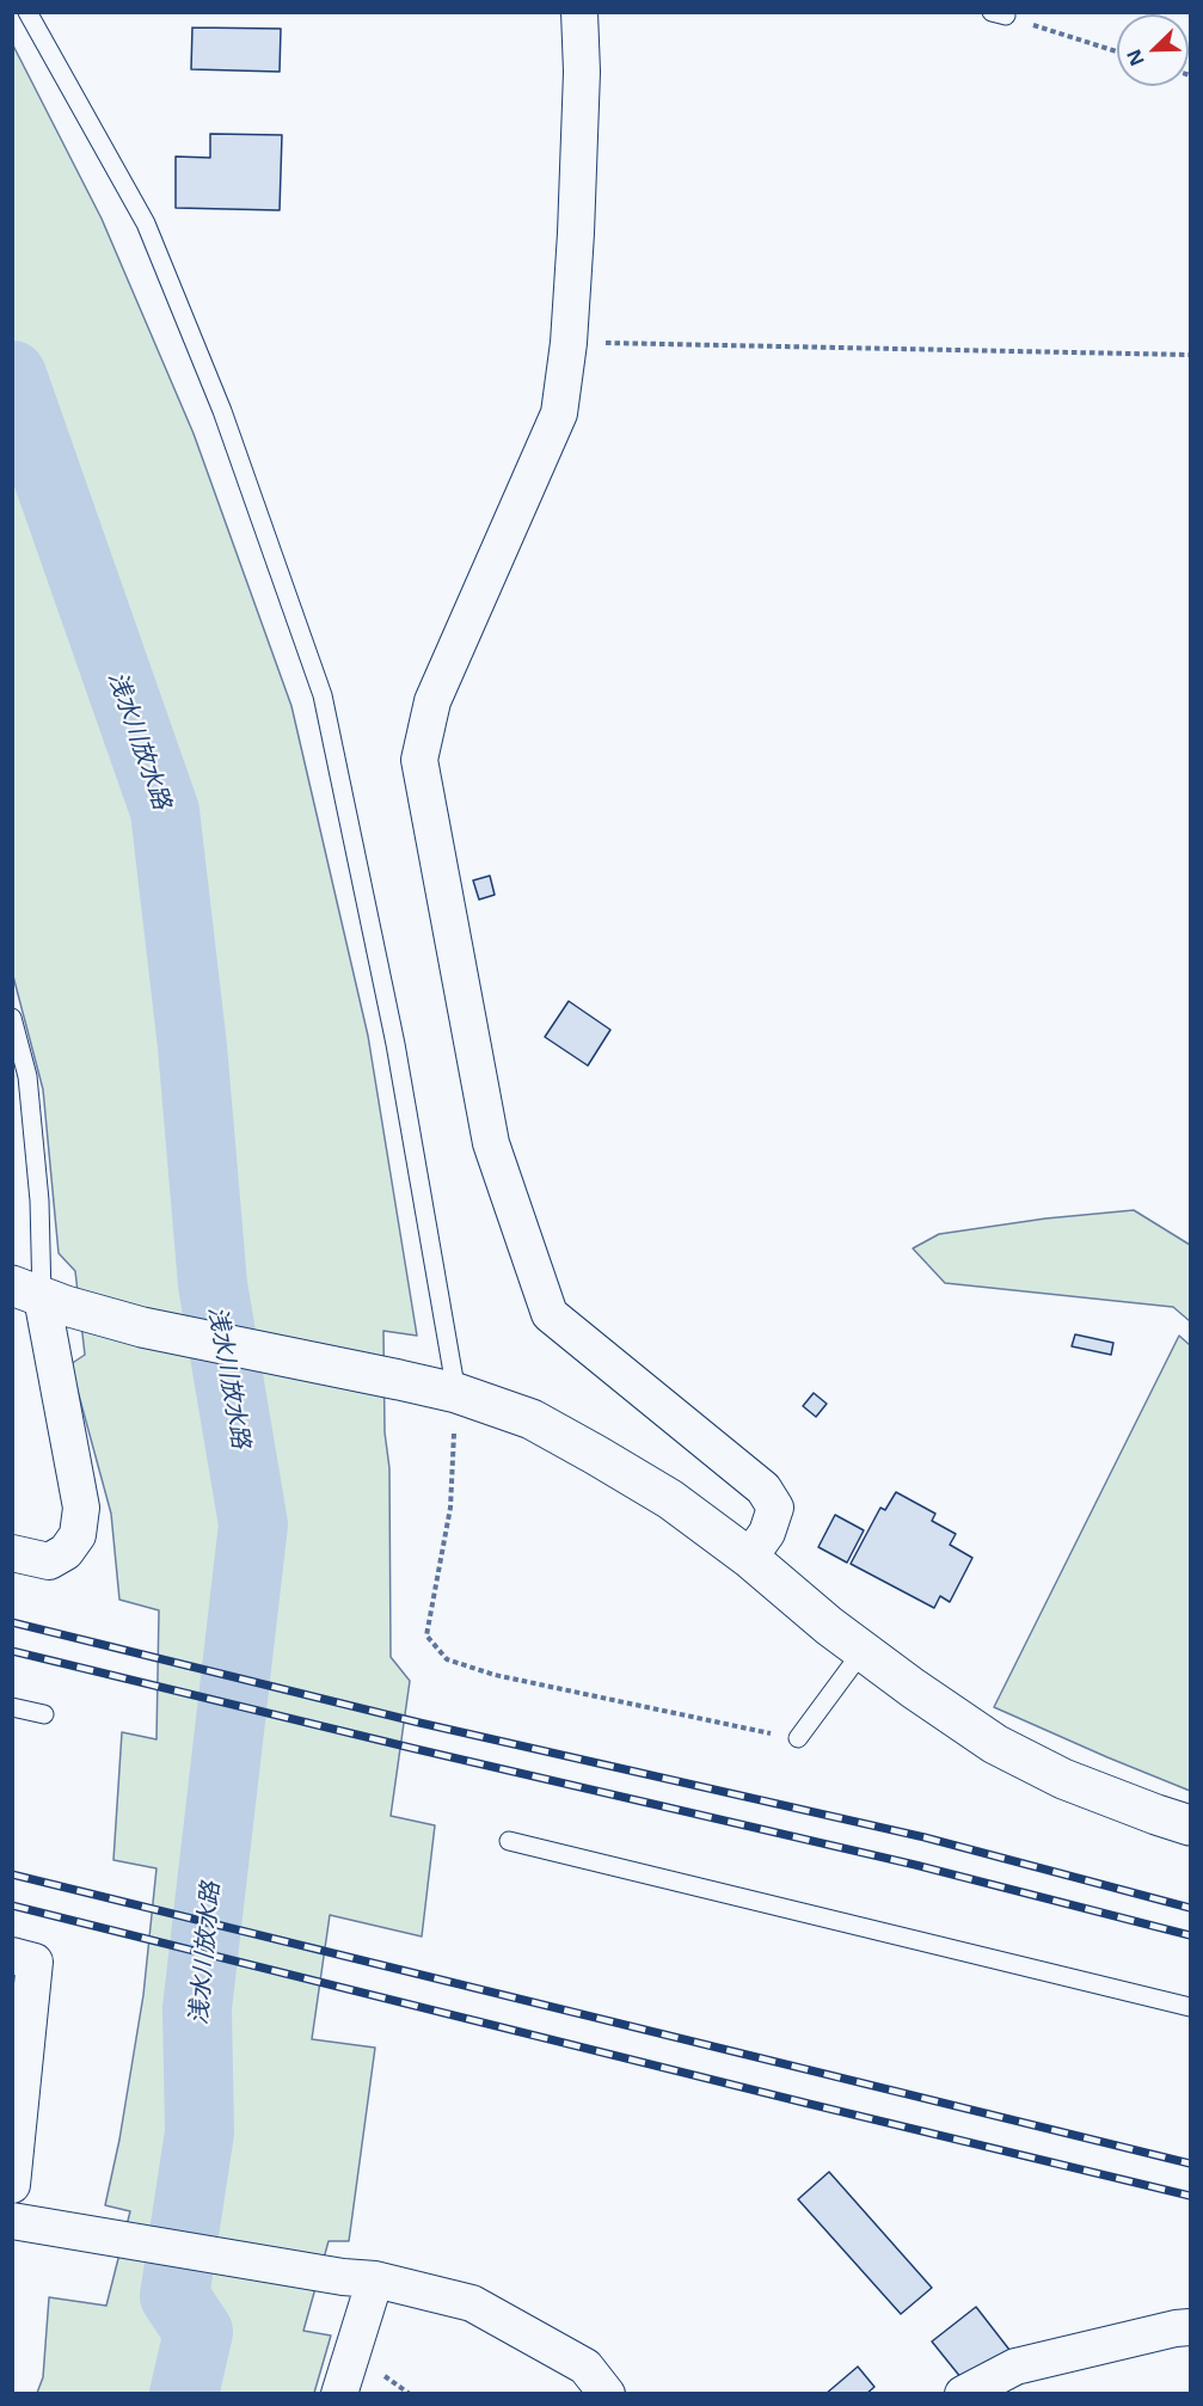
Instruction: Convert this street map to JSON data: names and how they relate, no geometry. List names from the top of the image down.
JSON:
{
  "water": ["浅水川放水路"],
  "north": "bottom left"
}
